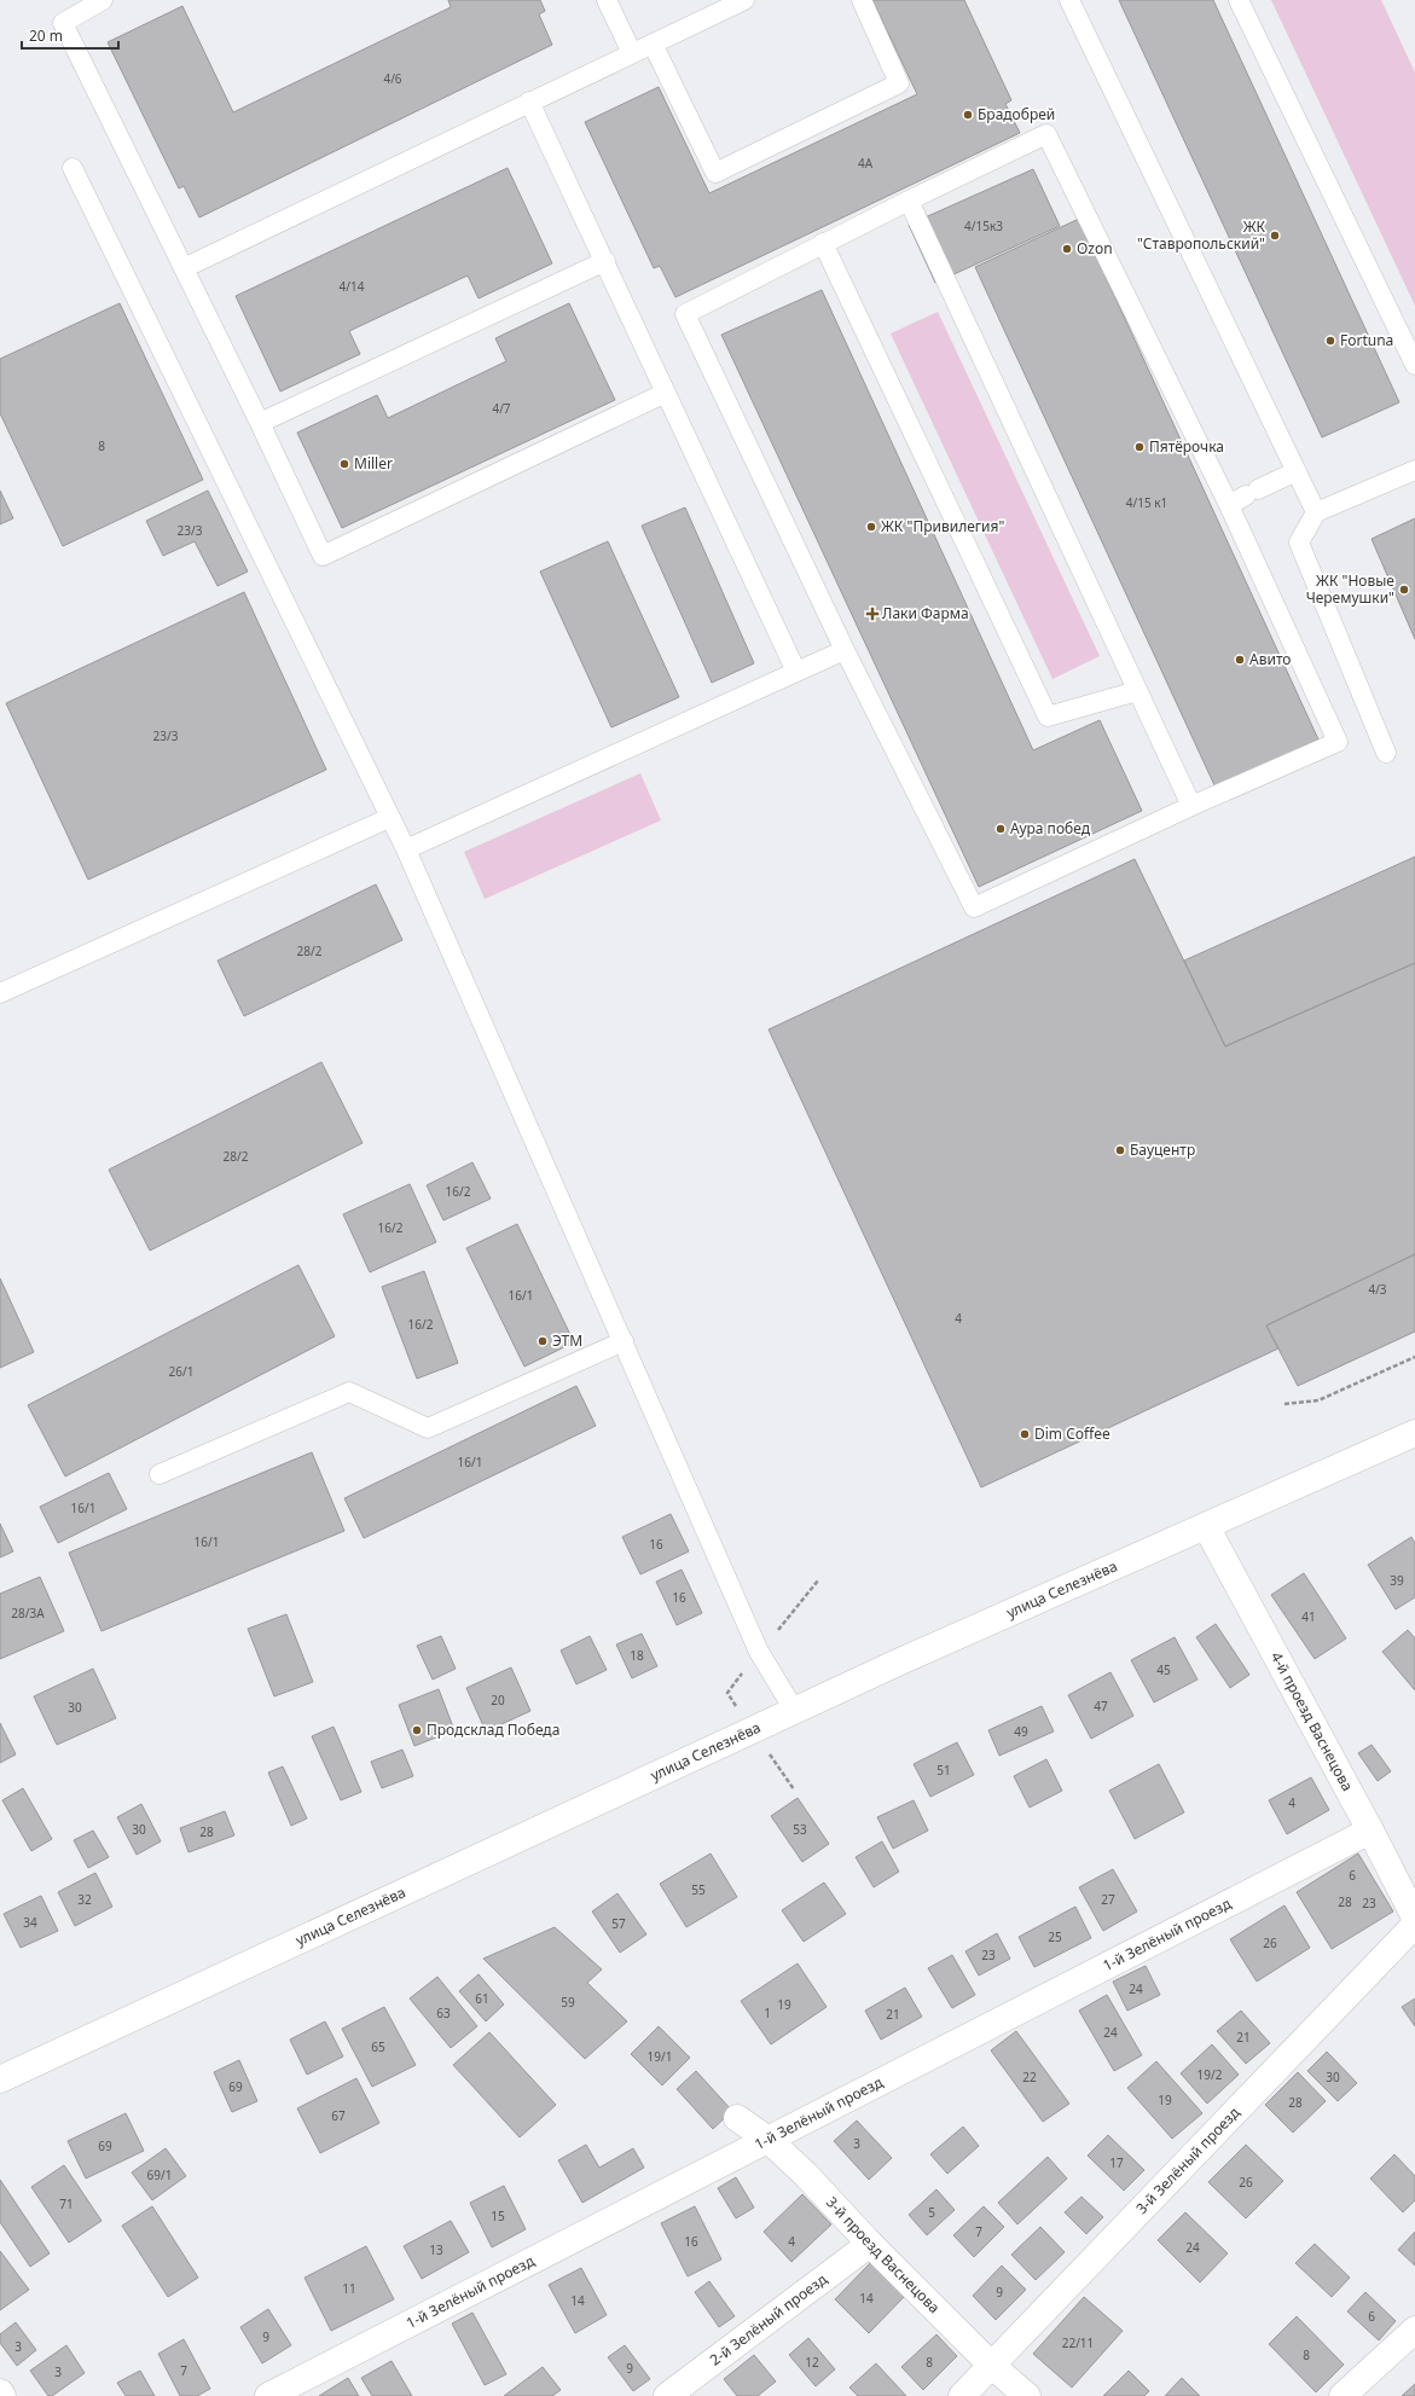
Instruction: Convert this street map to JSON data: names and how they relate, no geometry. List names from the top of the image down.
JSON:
{
  "streets": {
    "street": [
      "улица Селезнёва",
      "4-й проезд Васнецова",
      "1-й Зелёный проезд",
      "3-й Зелёный проезд",
      "3-й проезд Васнецова",
      "2-й Зелёный проезд"
    ]
  },
  "crossings": [
    ["улица Селезнёва", "4-й проезд Васнецова"],
    ["4-й проезд Васнецова", "1-й Зелёный проезд"],
    ["1-й Зелёный проезд", "3-й проезд Васнецова"],
    ["3-й Зелёный проезд", "3-й проезд Васнецова"],
    ["3-й проезд Васнецова", "2-й Зелёный проезд"]
  ],
  "places": {
    "other": [
      "Брадобрей",
      "ЖК \"Ставропольский\"",
      "Ozon",
      "Fortuna",
      "Пятёрочка",
      "Miller",
      "ЖК \"Привилегия\"",
      "ЖК \"Новые Черемушки\"",
      "Авито",
      "Аура побед",
      "Бауцентр",
      "ЭТМ",
      "Dim Coffee",
      "Продсклад Победа"
    ],
    "health": ["Лаки Фарма"]
  },
  "house_numbers": [
    "4/6",
    "4А",
    "4/15к3",
    "4/14",
    "4/7",
    "8",
    "4/15 к1",
    "23/3",
    "23/3",
    "28/2",
    "28/2",
    "16/2",
    "16/2",
    "4/3",
    "16/1",
    "4",
    "16/2",
    "26/1",
    "16/1",
    "16/1",
    "16/1",
    "16",
    "39",
    "16",
    "28/3А",
    "41",
    "18",
    "45",
    "20",
    "47",
    "30",
    "49",
    "51",
    "4",
    "30",
    "53",
    "28",
    "6",
    "55",
    "32",
    "27",
    "28",
    "23",
    "34",
    "57",
    "25",
    "26",
    "23",
    "24",
    "61",
    "59",
    "19",
    "63",
    "1",
    "21",
    "24",
    "21",
    "65",
    "19/1",
    "19/2",
    "22",
    "30",
    "69",
    "19",
    "28",
    "67",
    "3",
    "69",
    "17",
    "69/1",
    "26",
    "71",
    "5",
    "15",
    "7",
    "16",
    "4",
    "24",
    "13",
    "11",
    "9",
    "14",
    "14",
    "6",
    "9",
    "22/11",
    "3",
    "8",
    "12",
    "8",
    "9",
    "7",
    "3"
  ],
  "scale_bar": "20 m"
}
